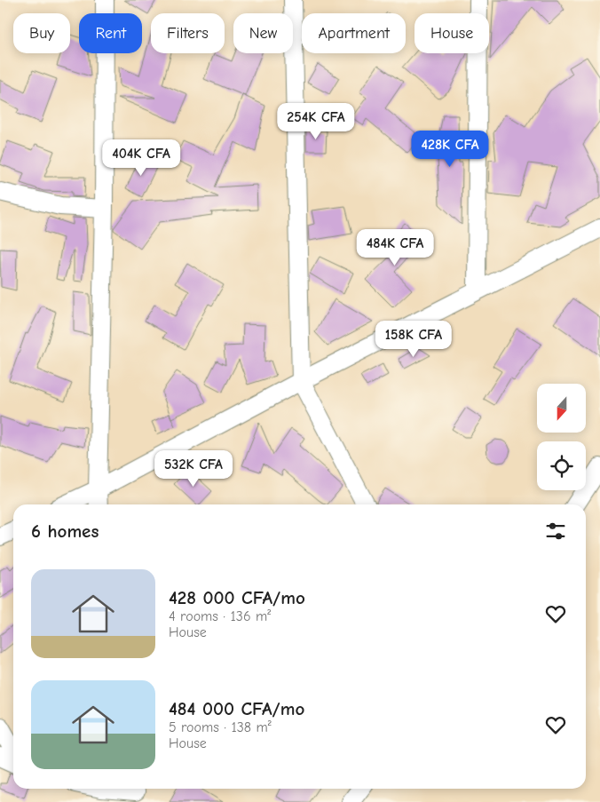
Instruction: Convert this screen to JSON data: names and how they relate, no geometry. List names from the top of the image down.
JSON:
{
  "north": "bottom",
  "page": {
    "chip": [
      "Buy",
      "Rent",
      "Filters",
      "New",
      "Apartment",
      "House"
    ],
    "price": [
      "254K CFA",
      "428K CFA",
      "404K CFA",
      "484K CFA",
      "158K CFA",
      "532K CFA"
    ],
    "heading": "6 homes",
    "list": [
      {
        "name": "428 000 CFA/mo",
        "note": "4 rooms · 136 m² · House"
      },
      {
        "name": "484 000 CFA/mo",
        "note": "5 rooms · 138 m² · House"
      }
    ]
  }
}
